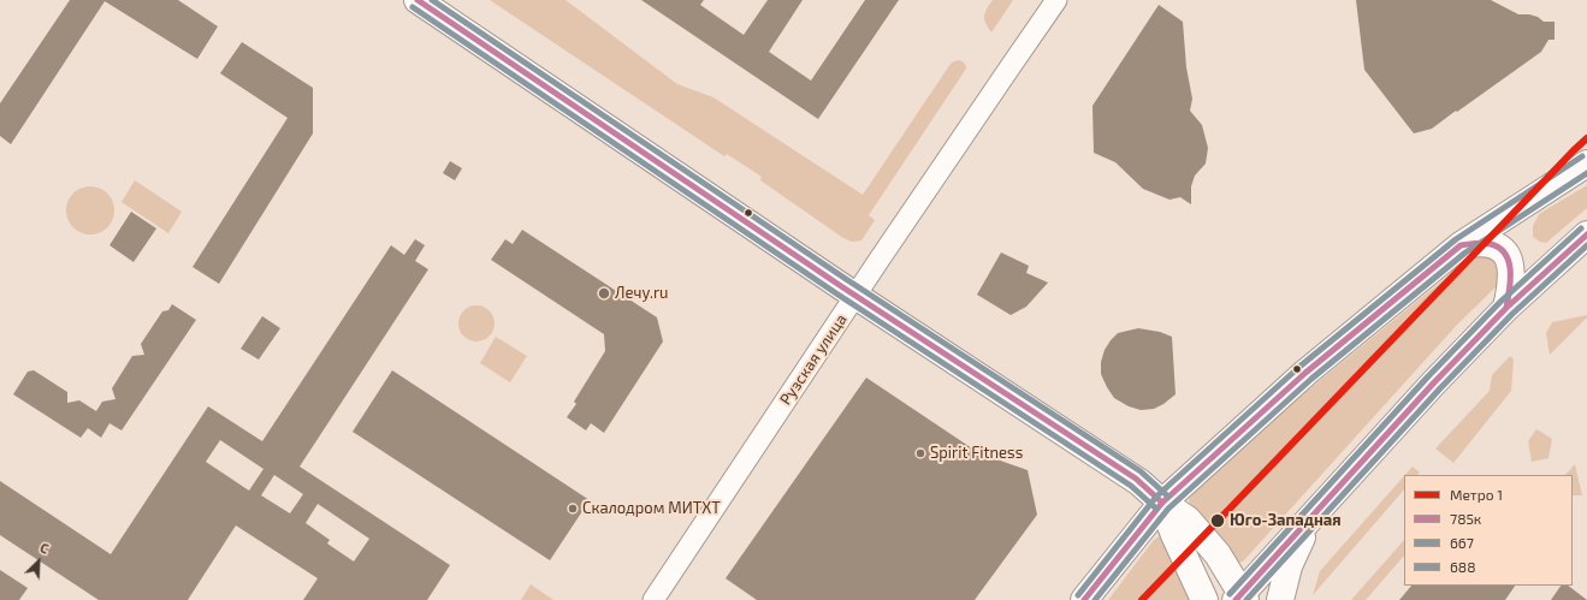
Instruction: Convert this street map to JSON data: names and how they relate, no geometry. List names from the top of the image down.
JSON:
{
  "streets": {
    "street": ["Рузская улица"]
  },
  "places": [
    "Лечу.ru",
    "Spirit Fitness",
    "Скалодром МИТХТ",
    "Юго-Западная"
  ],
  "lines": [
    "transit line 785к",
    "transit line 688",
    "transit line 667",
    "metro line 1"
  ],
  "legend": [
    "Метро 1",
    "785к",
    "667",
    "688"
  ],
  "north": "top right"
}
